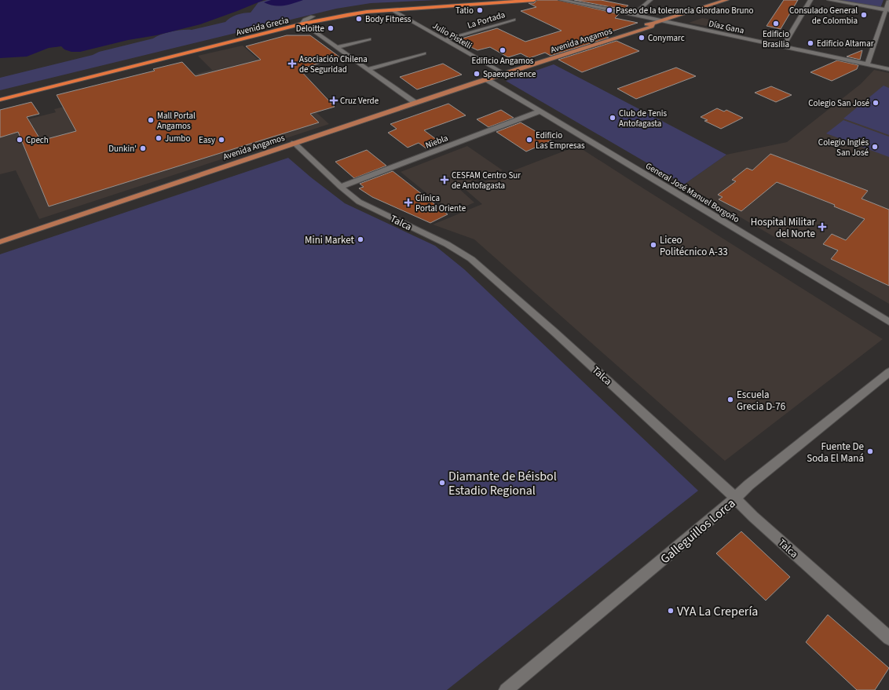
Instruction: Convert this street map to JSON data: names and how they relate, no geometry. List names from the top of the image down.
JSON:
{
  "streets": {
    "highway": ["Avenida Grecia"],
    "main road": ["Avenida Angamos"],
    "street": [
      "La Portada",
      "Díaz Gana",
      "Julio Pistelli",
      "Niebla",
      "General José Manuel Borgoño",
      "Talca",
      "Galleguillos Lorca"
    ]
  },
  "crossings": [
    ["La Portada", "Julio Pistelli"],
    ["Avenida Grecia", "Julio Pistelli"],
    ["Díaz Gana", "Avenida Angamos"],
    ["Julio Pistelli", "Avenida Angamos"],
    ["Avenida Angamos", "General José Manuel Borgoño"],
    ["Avenida Angamos", "Talca"],
    ["Niebla", "General José Manuel Borgoño"],
    ["Niebla", "Talca"],
    ["Talca", "Galleguillos Lorca"]
  ],
  "places": {
    "other": [
      "Tatio",
      "Paseo de la tolerancia Giordano Bruno",
      "Consulado General de Colombia",
      "Body Fitness",
      "Edificio Brasilia",
      "Deloitte",
      "Conymarc",
      "Edificio Altamar",
      "Edificio Angamos",
      "Spaexperience",
      "Colegio San José",
      "Club de Tenis Antofagasta",
      "Mall Portal Angamos",
      "Jumbo",
      "Cpech",
      "Easy",
      "Edificio Las Empresas",
      "Colegio Inglés San José",
      "Dunkin'",
      "Mini Market",
      "Liceo Politécnico A-33",
      "Escuela Grecia D-76",
      "Fuente De Soda El Maná",
      "Diamante de Béisbol Estadio Regional",
      "VYA La Crepería"
    ],
    "health": [
      "Asociación Chilena de Seguridad",
      "Cruz Verde",
      "CESFAM Centro Sur de Antofagasta",
      "Clínica Portal Oriente",
      "Hospital Militar del Norte"
    ]
  }
}
